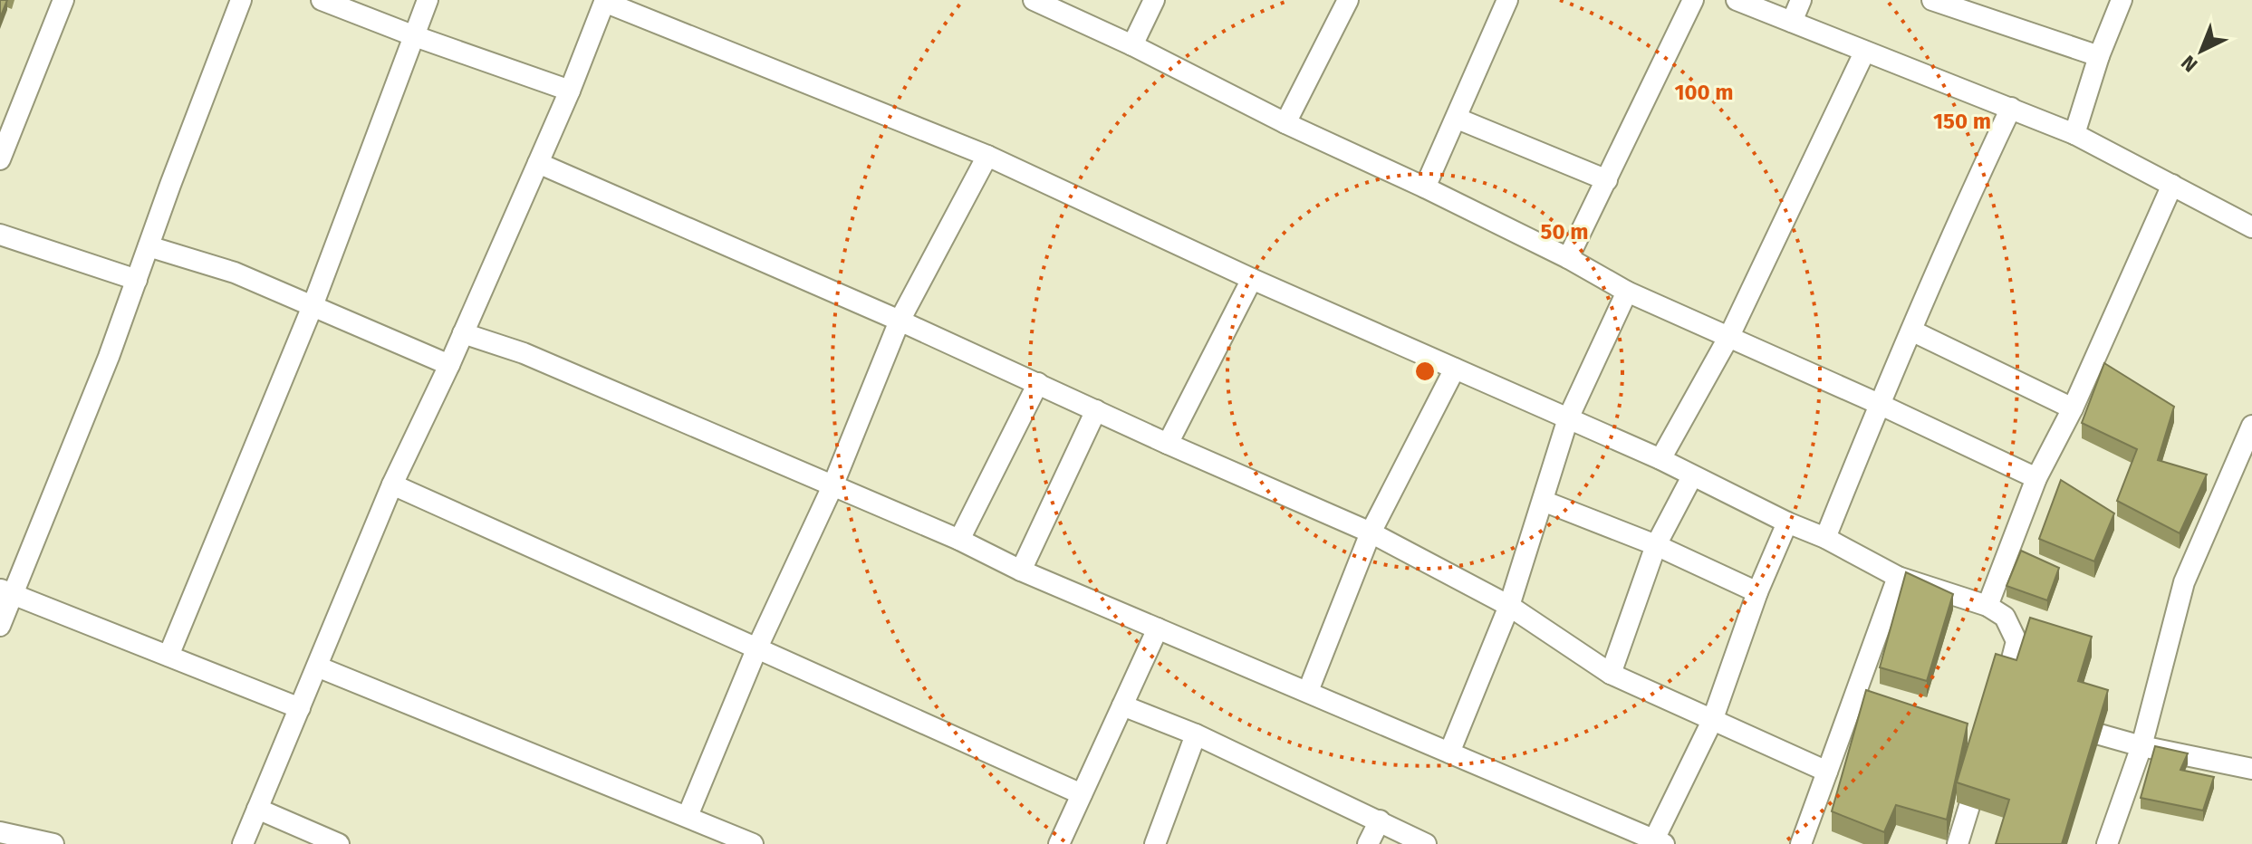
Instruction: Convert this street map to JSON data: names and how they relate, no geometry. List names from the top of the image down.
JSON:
{
  "north": "bottom left",
  "rings": ["100 m", "150 m", "50 m"]
}
